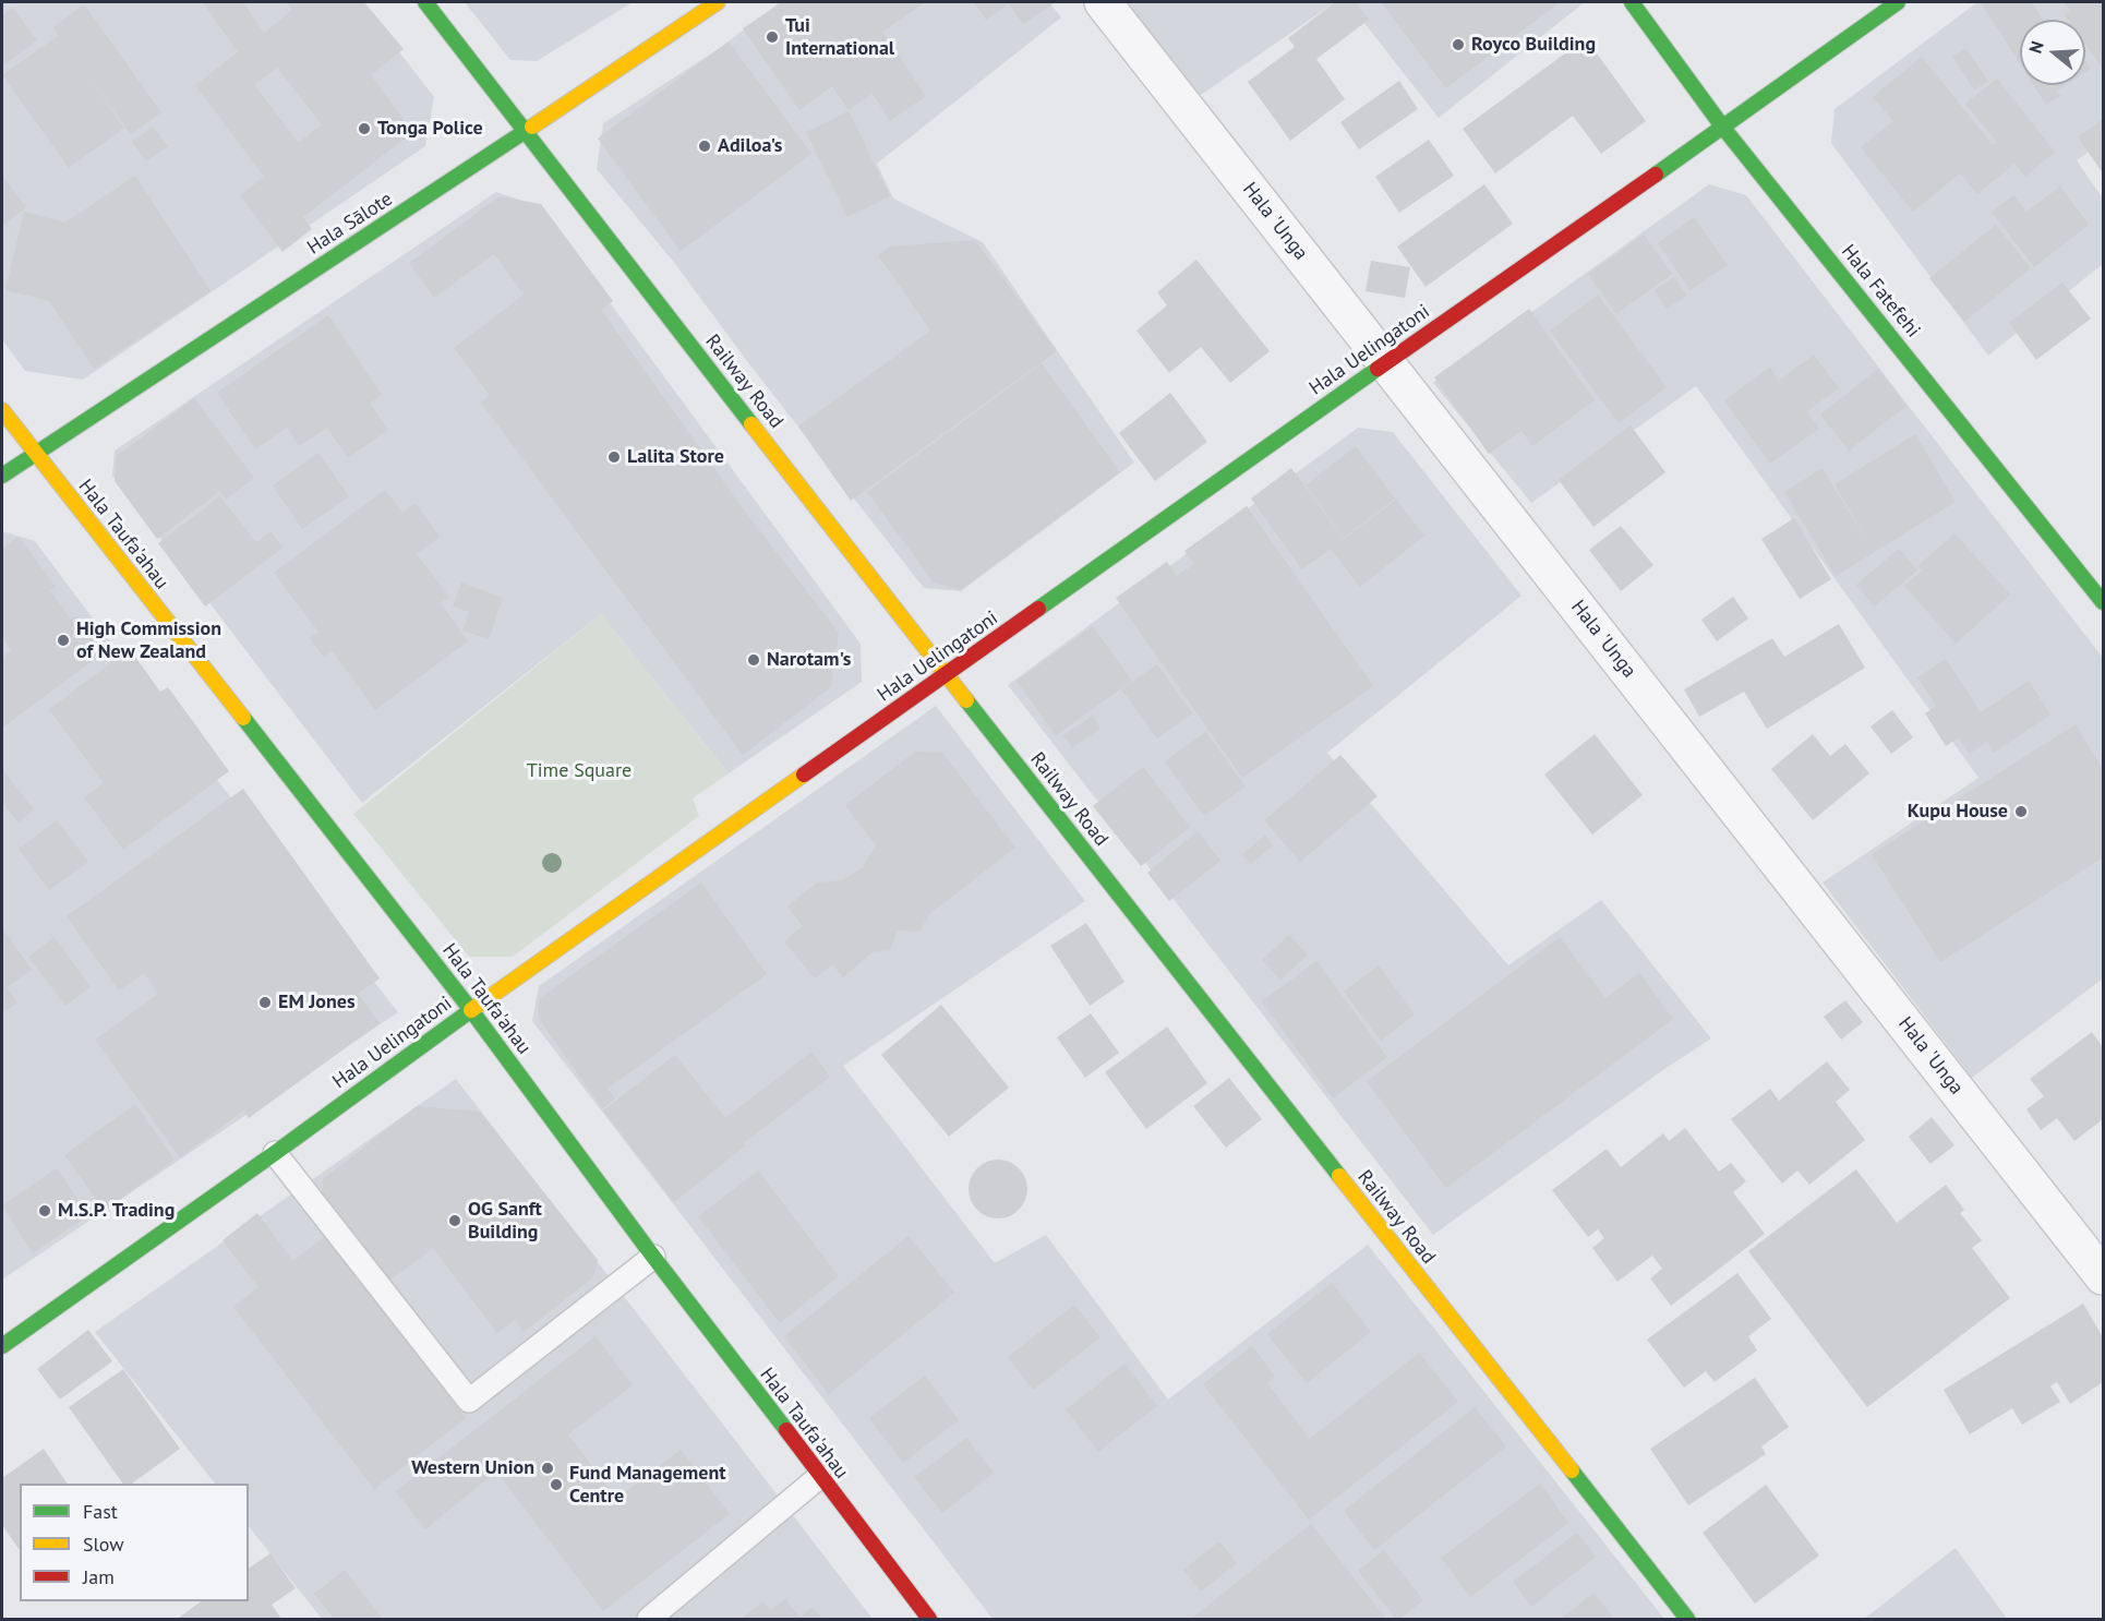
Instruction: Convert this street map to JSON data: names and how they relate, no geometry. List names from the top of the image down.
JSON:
{
  "streets": {
    "street": [
      "Hala 'Unga",
      "Hala Sālote",
      "Hala Fatefehi",
      "Hala Uelingatoni",
      "Railway Road",
      "Hala Taufa'ahau"
    ]
  },
  "crossings": [
    ["Hala 'Unga", "Hala Uelingatoni"],
    ["Hala Sālote", "Railway Road"],
    ["Hala Sālote", "Hala Taufa'ahau"],
    ["Hala Fatefehi", "Hala Uelingatoni"],
    ["Hala Uelingatoni", "Railway Road"],
    ["Hala Uelingatoni", "Hala Taufa'ahau"]
  ],
  "parks": ["Time Square"],
  "places": [
    "Tui International",
    "Royco Building",
    "Tonga Police",
    "Adiloa's",
    "Lalita Store",
    "High Commission of New Zealand",
    "Narotam's",
    "Kupu House",
    "EM Jones",
    "M.S.P. Trading",
    "OG Sanft Building",
    "Western Union",
    "Fund Management Centre"
  ],
  "legend": ["Fast", "Slow", "Jam"],
  "north": "left"
}
